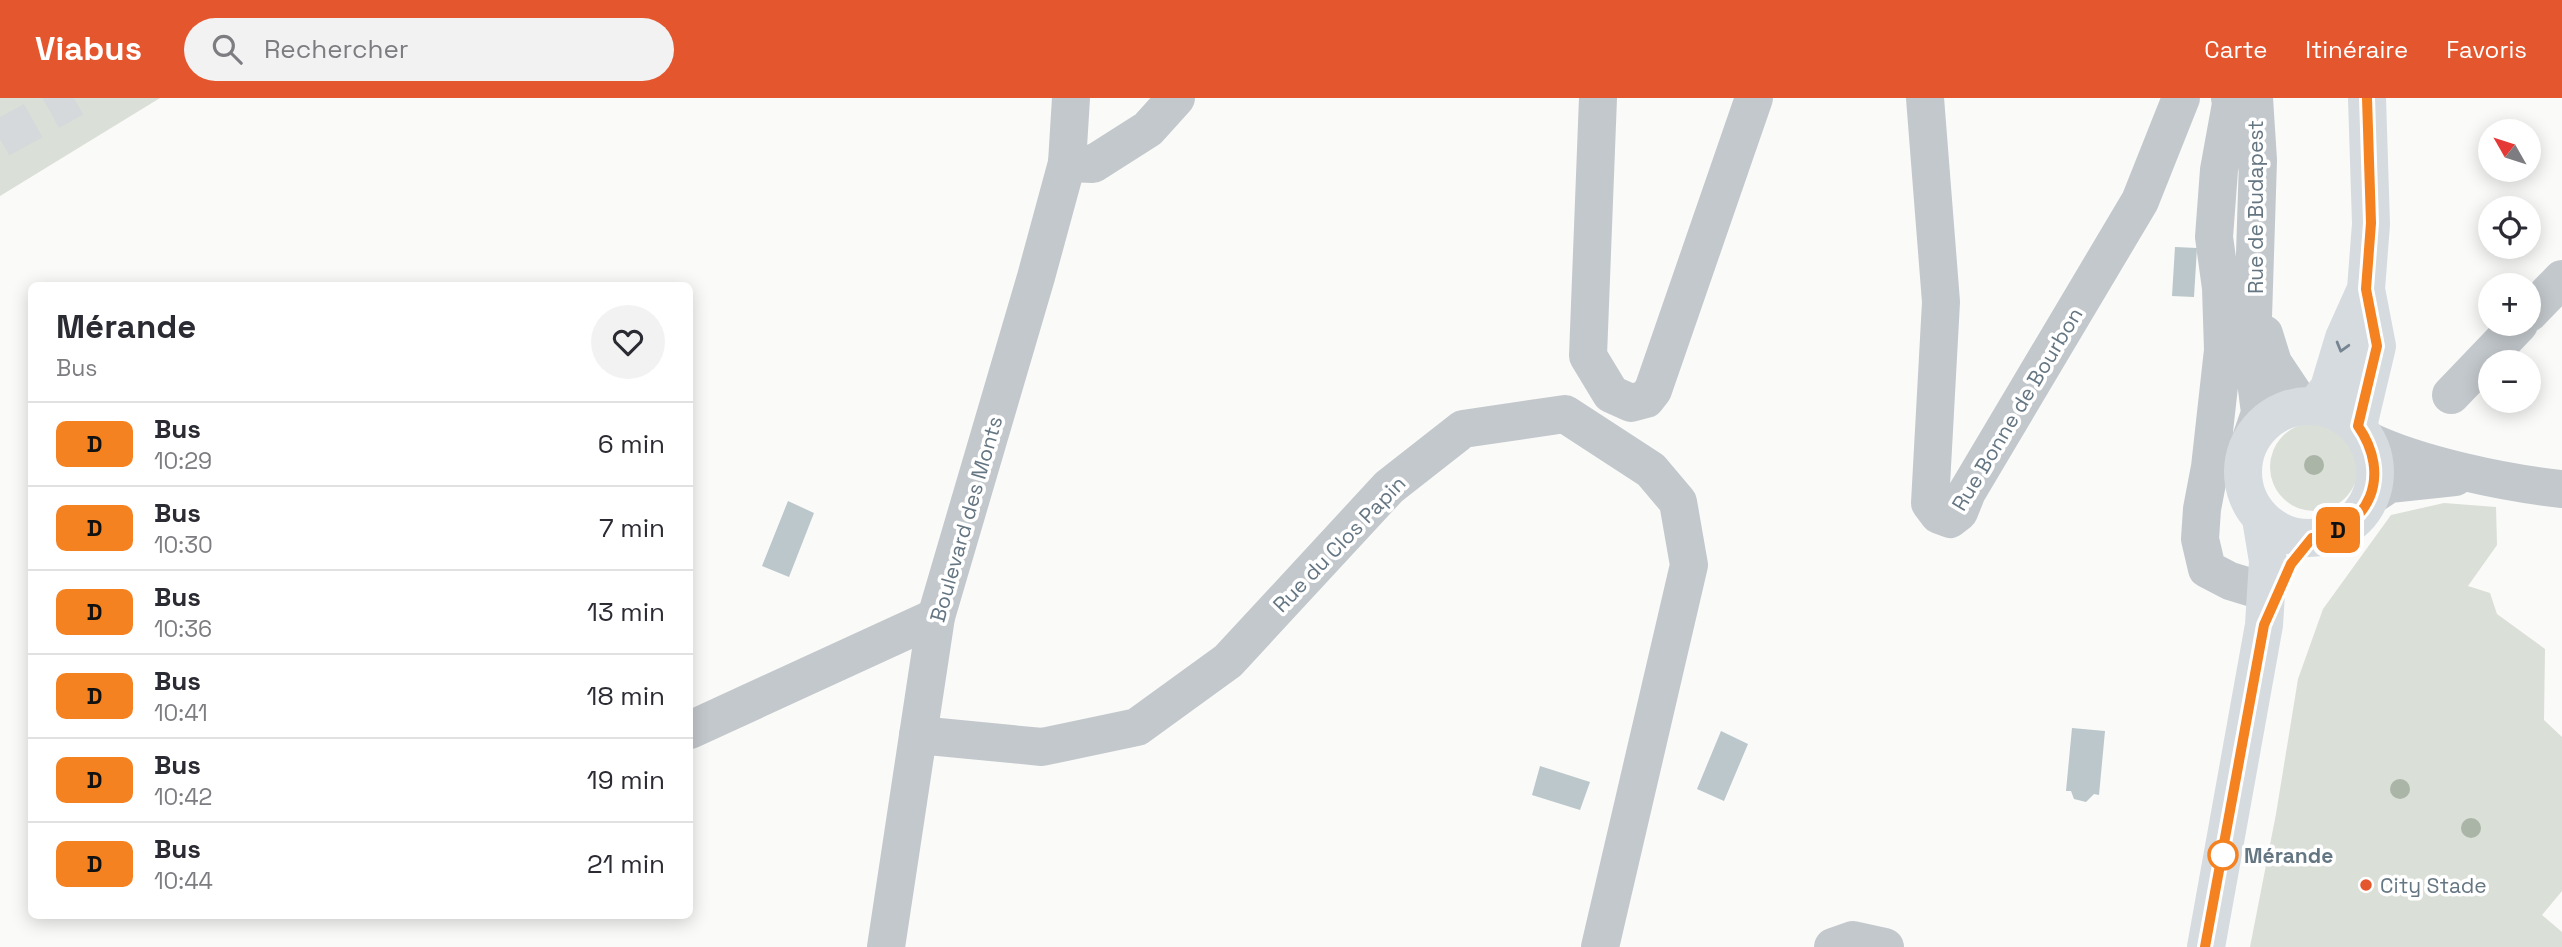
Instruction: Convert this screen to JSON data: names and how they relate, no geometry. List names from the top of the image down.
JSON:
{
  "streets": {
    "street": [
      "Rue de Budapest",
      "Rue Bonne de Bourbon",
      "Boulevard des Monts",
      "Rue du Clos Papin"
    ]
  },
  "crossings": [
    ["Boulevard des Monts", "Rue du Clos Papin"]
  ],
  "places": ["Mérande", "City Stade"],
  "lines": ["bus line D"],
  "north": "top left",
  "page": {
    "header": "Viabus",
    "search": "Rechercher",
    "nav": ["Carte", "Itinéraire", "Favoris"],
    "on_map": "D",
    "map_buttons": ["+", "−"],
    "heading": ["Mérande", "Bus"],
    "list": [
      {
        "mark": "D",
        "name": "Bus",
        "note": "10:29",
        "value": "6 min"
      },
      {
        "mark": "D",
        "name": "Bus",
        "note": "10:30",
        "value": "7 min"
      },
      {
        "mark": "D",
        "name": "Bus",
        "note": "10:36",
        "value": "13 min"
      },
      {
        "mark": "D",
        "name": "Bus",
        "note": "10:41",
        "value": "18 min"
      },
      {
        "mark": "D",
        "name": "Bus",
        "note": "10:42",
        "value": "19 min"
      },
      {
        "mark": "D",
        "name": "Bus",
        "note": "10:44",
        "value": "21 min"
      }
    ]
  }
}
